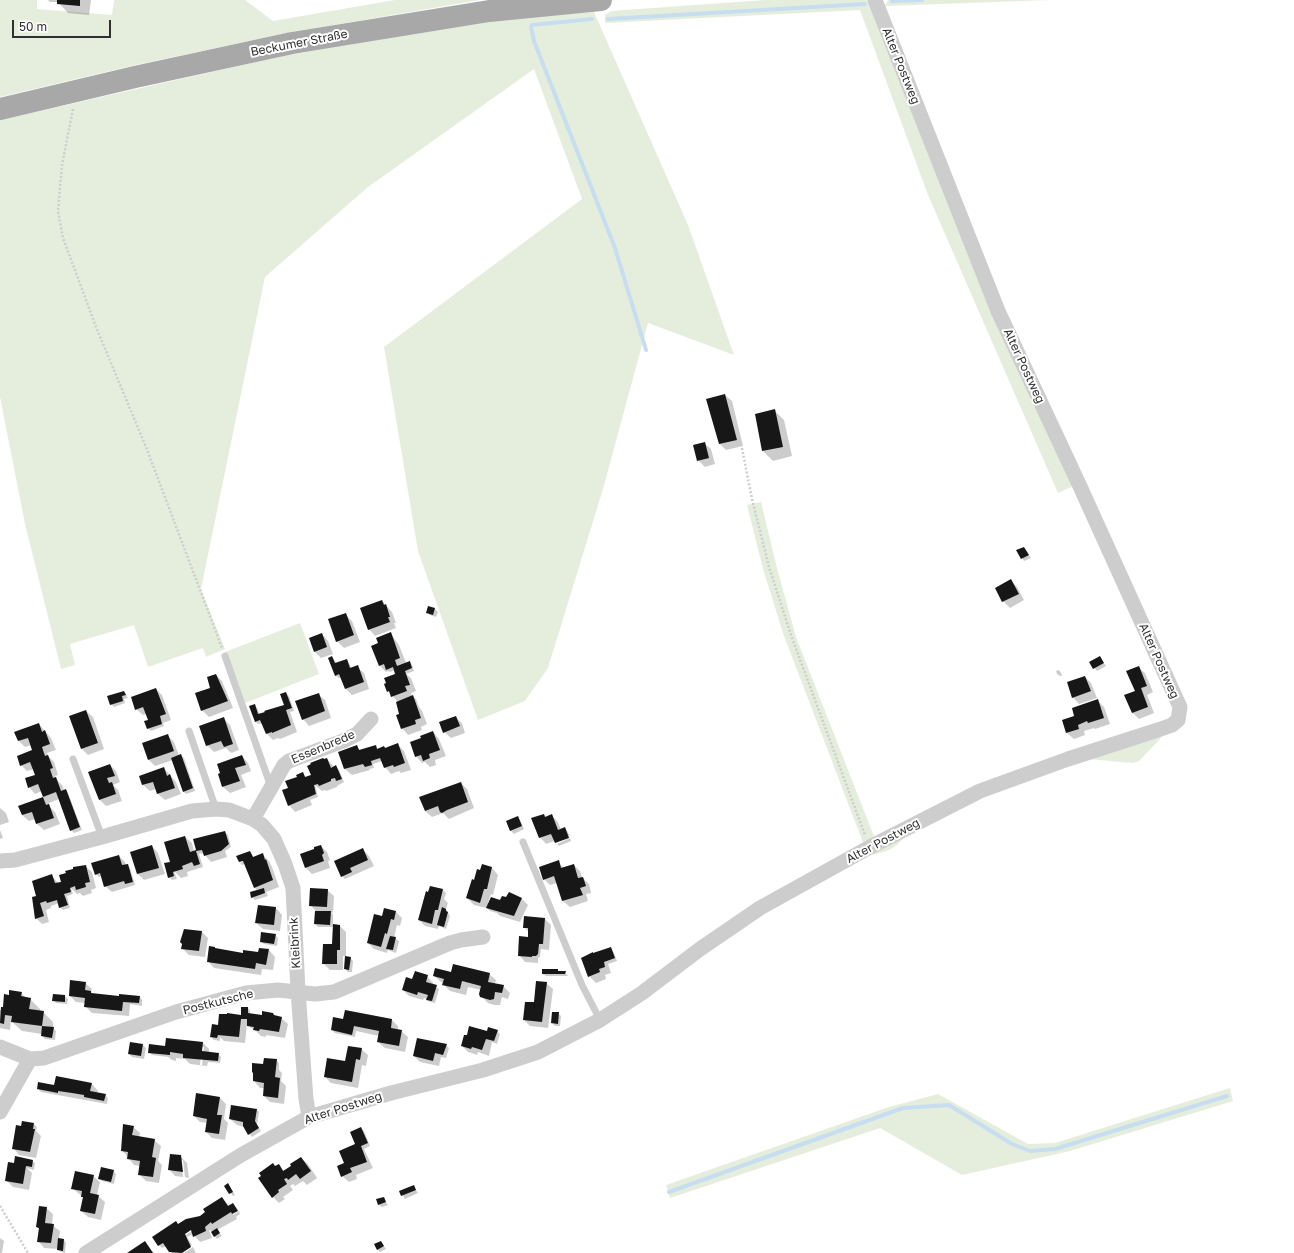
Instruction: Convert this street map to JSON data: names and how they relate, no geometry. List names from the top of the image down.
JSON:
{
  "streets": {
    "main road": ["Beckumer Straße"],
    "street": [
      "Alter Postweg",
      "Essenbrede",
      "Kleibrink",
      "Postkutsche"
    ]
  },
  "crossings": [
    ["Alter Postweg", "Kleibrink"],
    ["Essenbrede", "Kleibrink"],
    ["Kleibrink", "Postkutsche"]
  ],
  "scale_bar": "50 m"
}
